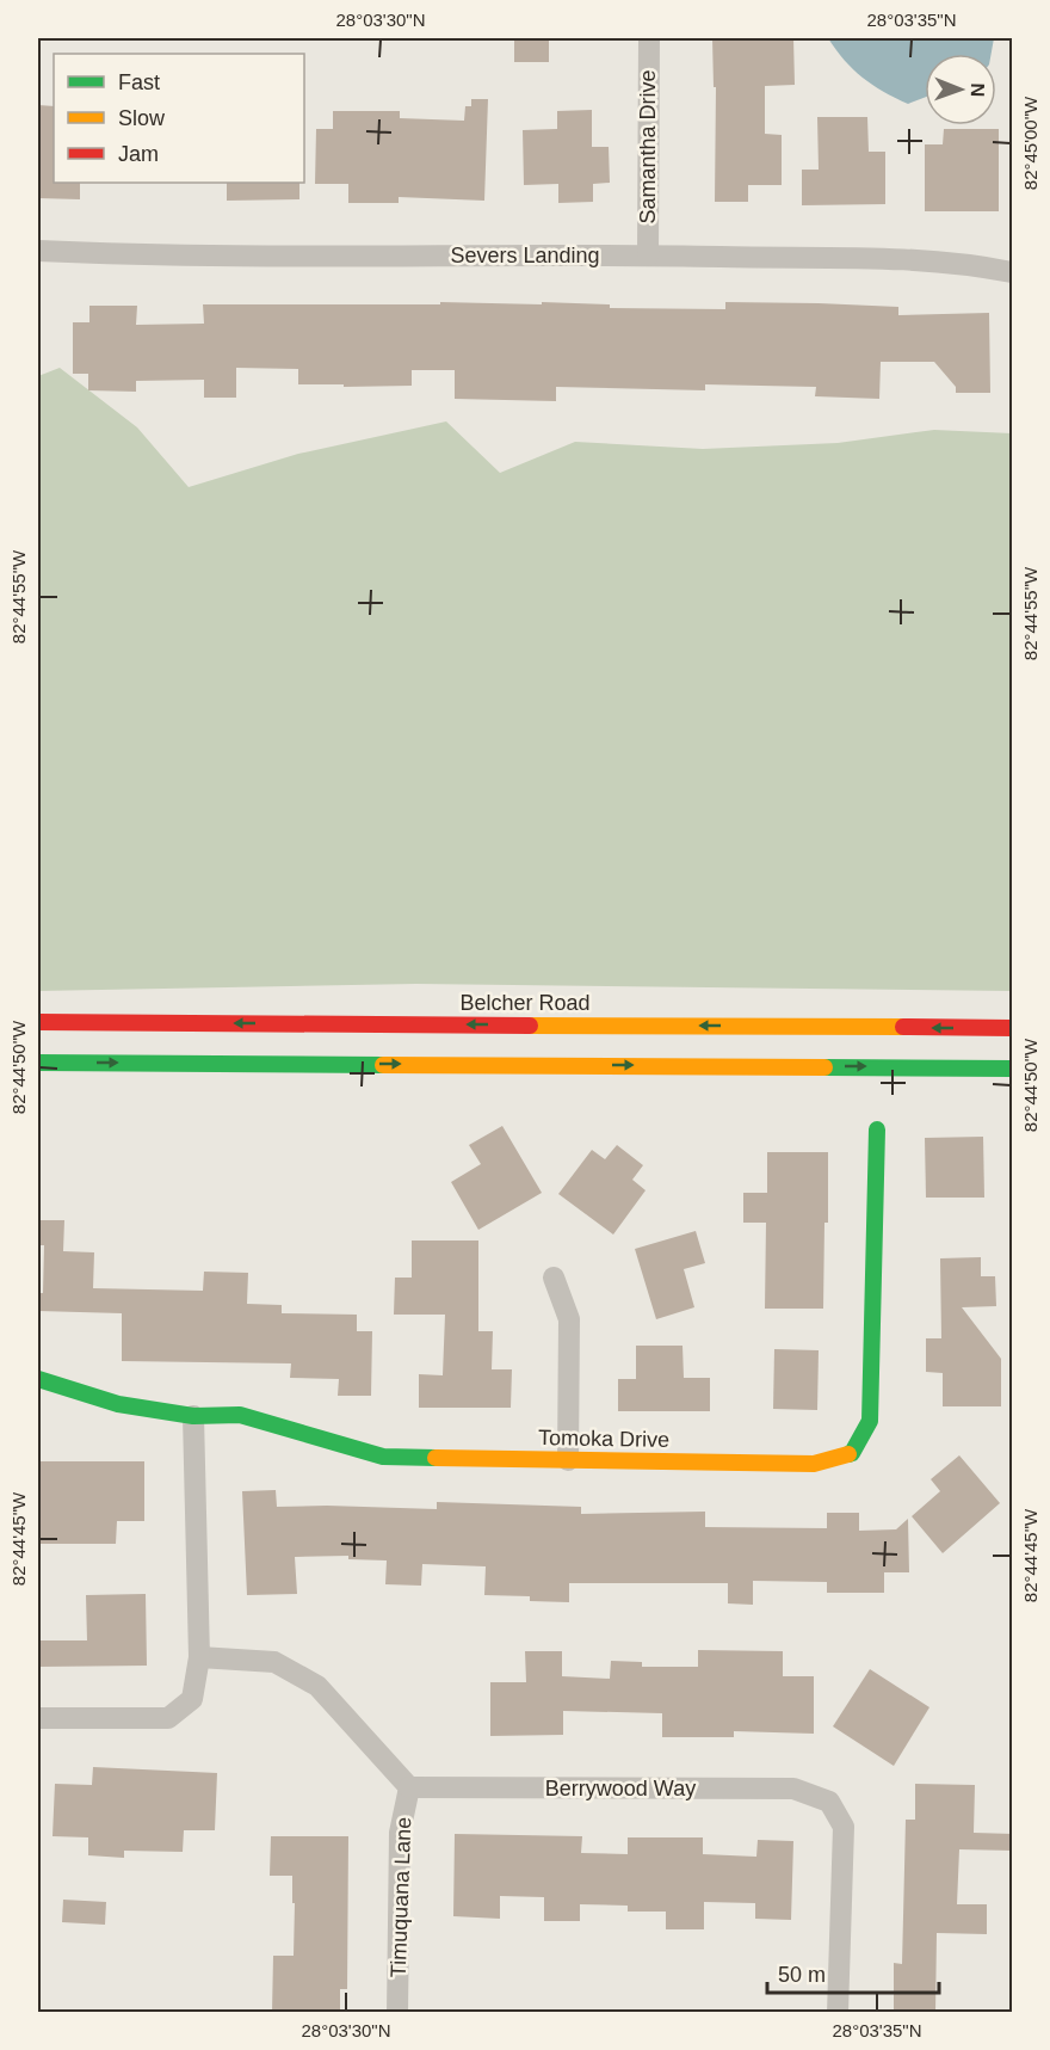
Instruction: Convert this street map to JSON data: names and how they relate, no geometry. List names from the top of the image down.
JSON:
{
  "streets": {
    "main road": ["Belcher Road", "Tomoka Drive"],
    "street": [
      "Samantha Drive",
      "Severs Landing",
      "Berrywood Way",
      "Timuquana Lane"
    ]
  },
  "crossings": [
    ["Samantha Drive", "Severs Landing"],
    ["Berrywood Way", "Timuquana Lane"]
  ],
  "legend": ["Fast", "Slow", "Jam"],
  "scale_bar": "50 m",
  "north": "right",
  "coordinates": [
    "28°03'30\"N",
    "28°03'35\"N",
    "82°45'00\"W",
    "82°44'55\"W",
    "82°44'50\"W",
    "82°44'45\"W"
  ]
}
